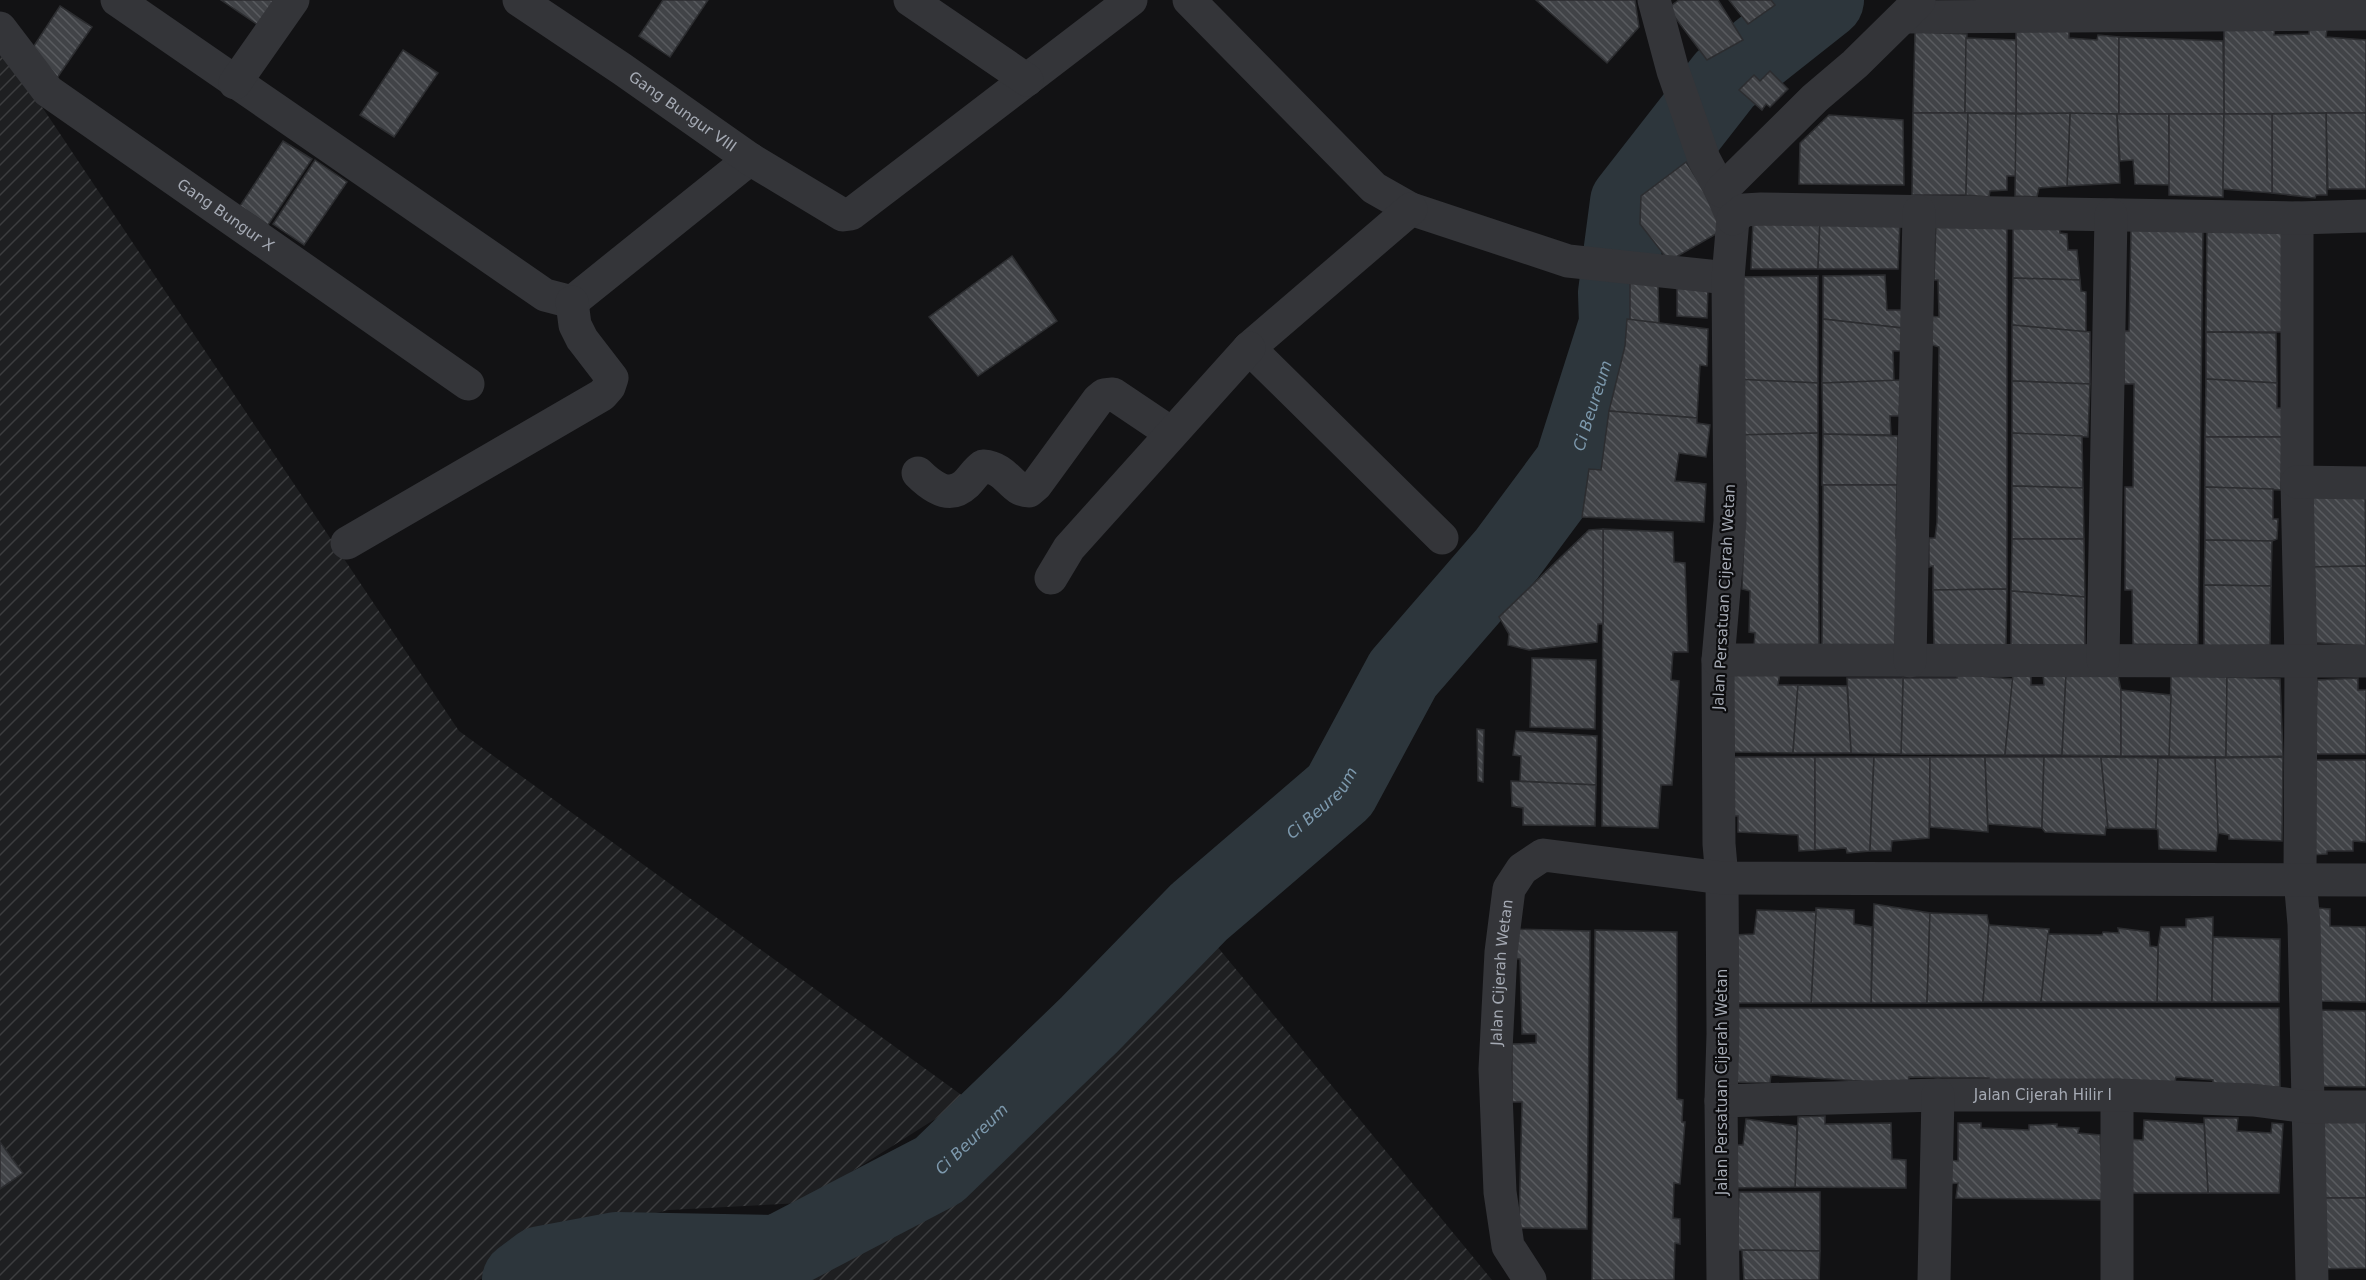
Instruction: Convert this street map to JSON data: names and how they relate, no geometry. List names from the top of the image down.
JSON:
{
  "streets": {
    "street": [
      "Gang Bungur VIII",
      "Gang Bungur X",
      "Jalan Persatuan Cijerah Wetan",
      "Jalan Cijerah Wetan",
      "Jalan Cijerah Hilir I"
    ]
  },
  "crossings": [
    ["Jalan Persatuan Cijerah Wetan", "Jalan Cijerah Wetan"],
    ["Jalan Persatuan Cijerah Wetan", "Jalan Cijerah Hilir I"]
  ],
  "water": ["Ci Beureum"]
}
